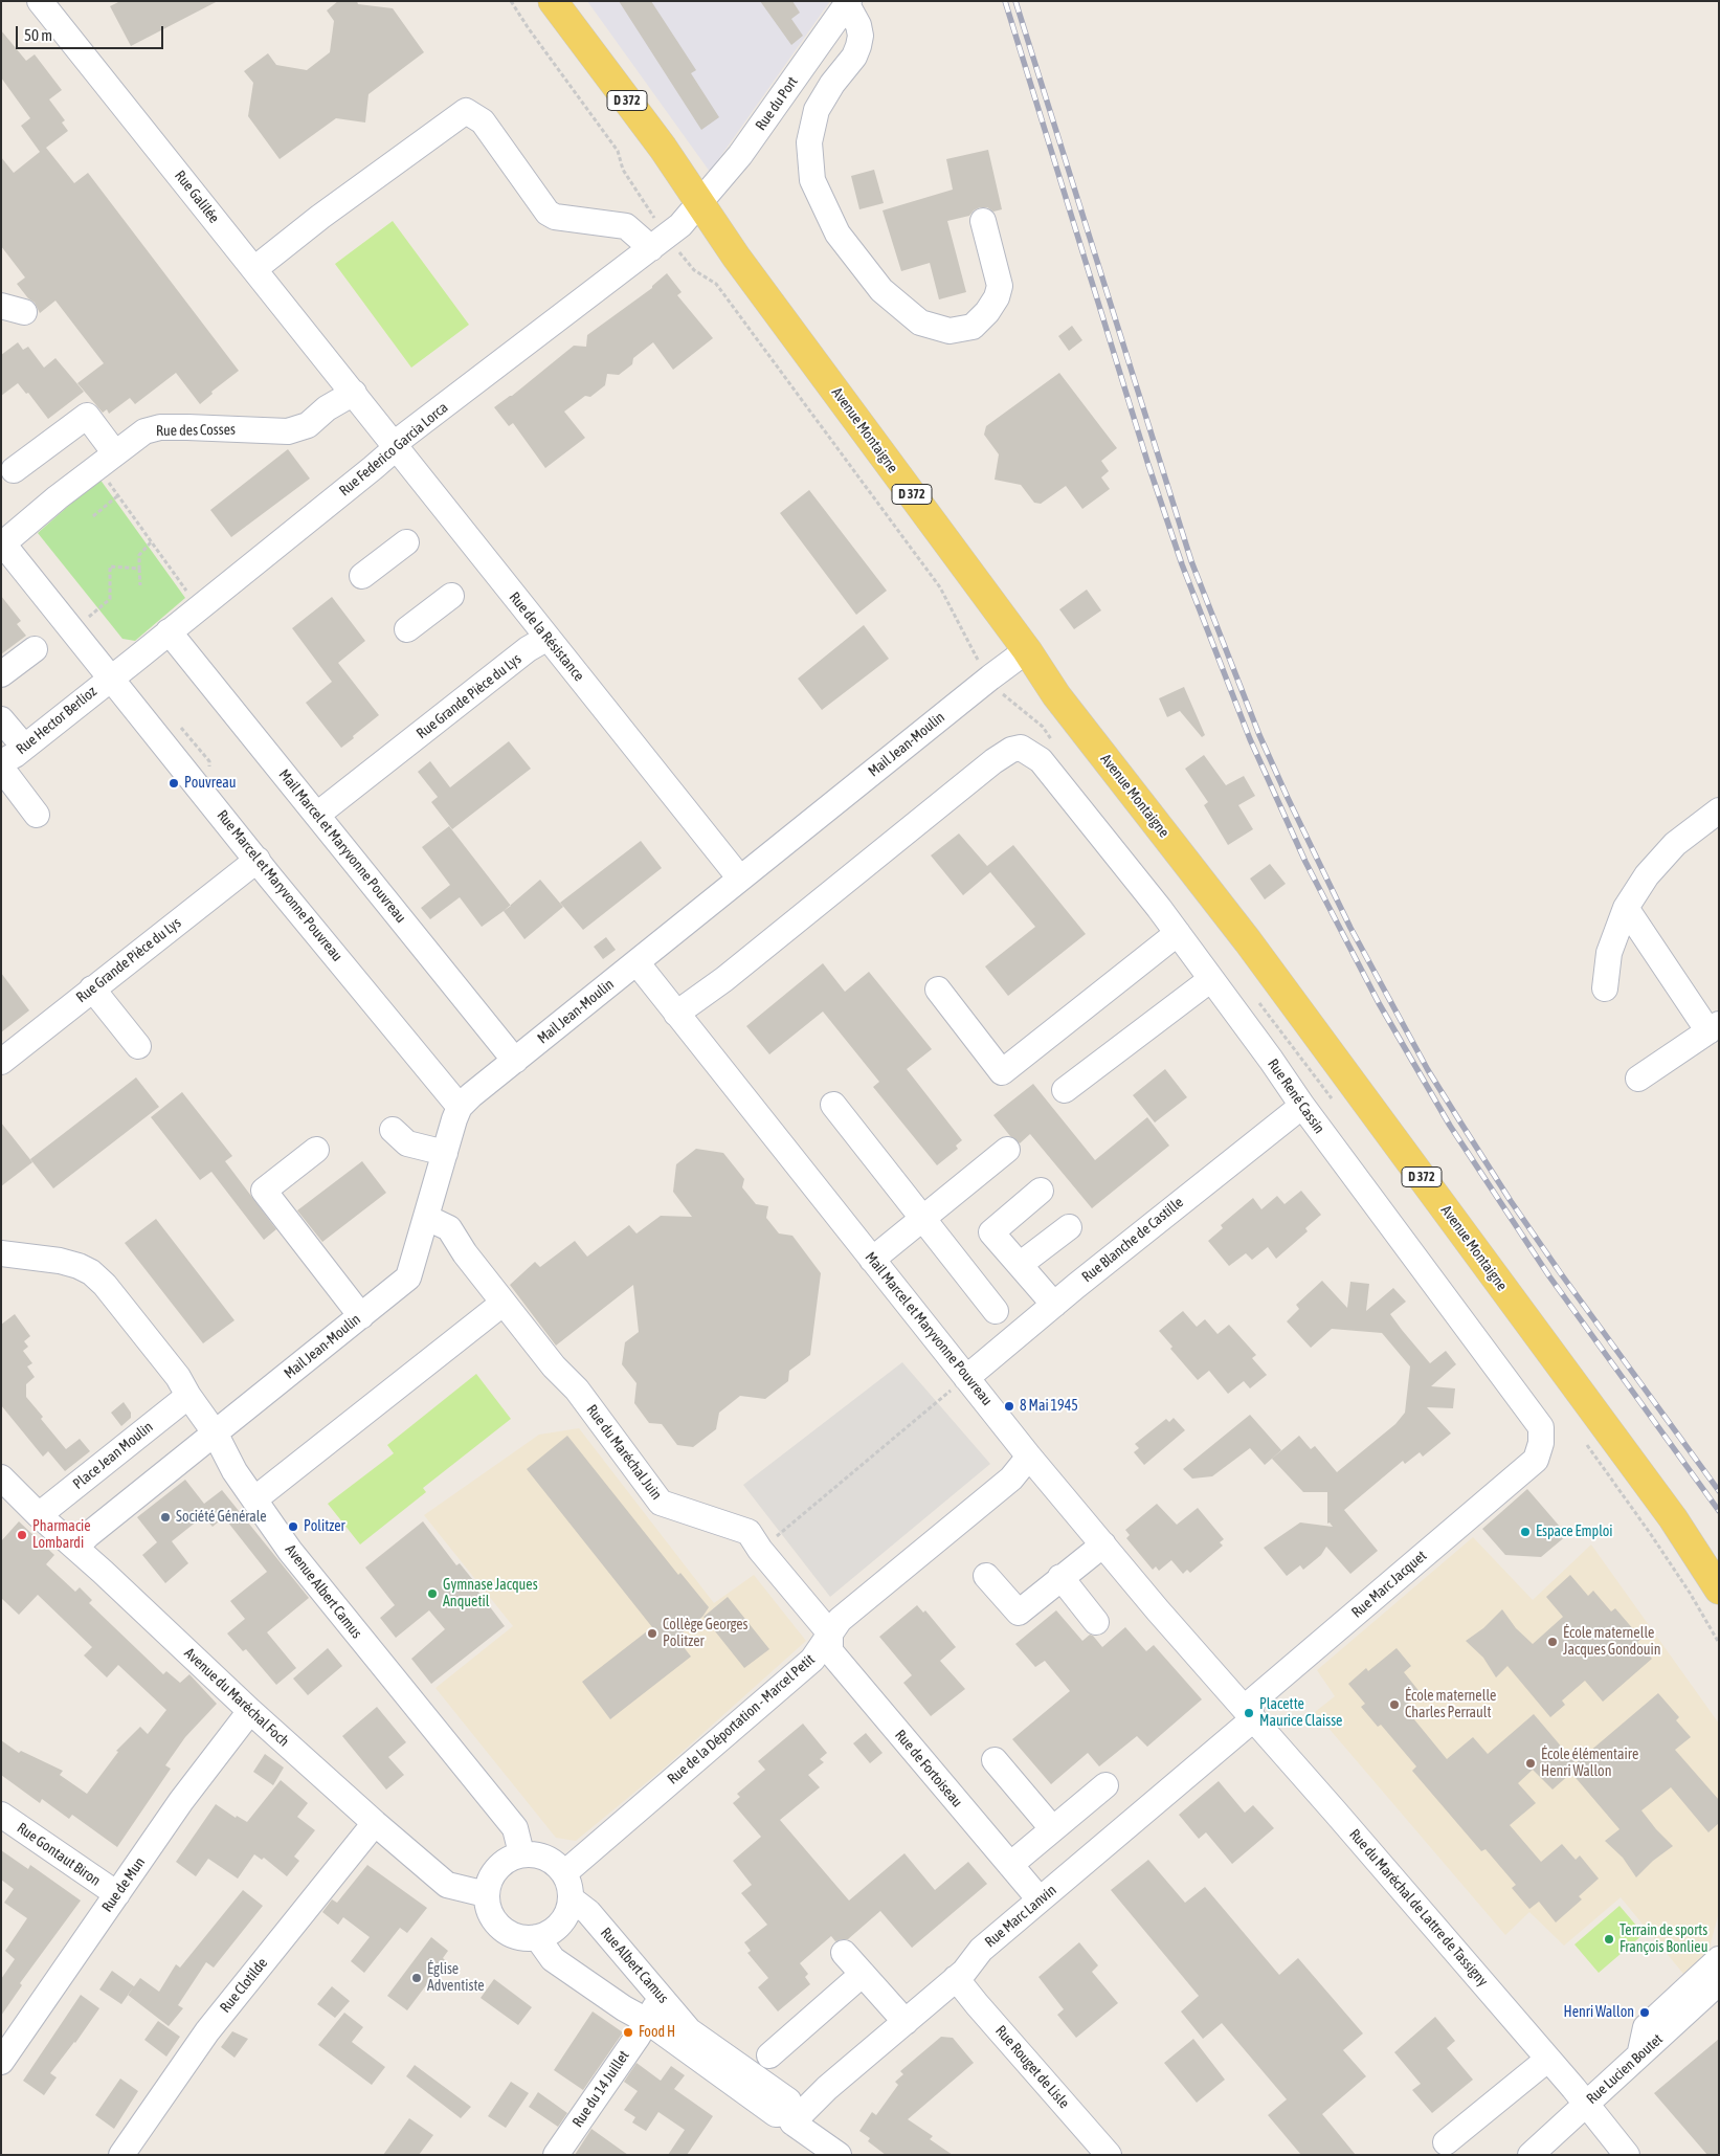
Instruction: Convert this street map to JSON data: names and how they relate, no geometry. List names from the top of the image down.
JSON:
{
  "streets": {
    "main road": ["D 372", "Avenue Montaigne"],
    "street": [
      "Rue du Port",
      "Rue Galilée",
      "Rue des Cosses",
      "Rue Federico Garcia Lorca",
      "Rue de la Résistance",
      "Rue Grande Pièce du Lys",
      "Rue Hector Berlioz",
      "Mail Jean-Moulin",
      "Mail Marcel et Maryvonne Pouvreau",
      "Rue Marcel et Maryvonne Pouvreau",
      "Rue René Cassin",
      "Rue Blanche de Castille",
      "Rue du Maréchal Juin",
      "Place Jean Moulin",
      "Rue Marc Jacquet",
      "Avenue Albert Camus",
      "Avenue du Maréchal Foch",
      "Rue de la Déportation - Marcel Petit",
      "Rue de Fortoiseau",
      "Rue Gontaut Biron",
      "Rue de Mun",
      "Rue du Maréchal de Lattre de Tassigny",
      "Rue Marc Lanvin",
      "Rue Albert Camus",
      "Rue Clotilde",
      "Rue Rouget de Lisle",
      "Rue Lucien Boutet",
      "Rue du 14 Juillet"
    ]
  },
  "crossings": [
    ["Rue du Port", "Avenue Montaigne"],
    ["Rue du Port", "Rue Federico Garcia Lorca"],
    ["Rue Galilée", "Rue des Cosses"],
    ["Rue Galilée", "Rue de la Résistance"],
    ["Rue des Cosses", "Rue de la Résistance"],
    ["Rue des Cosses", "Rue Marcel et Maryvonne Pouvreau"],
    ["Avenue Montaigne", "Rue Federico Garcia Lorca"],
    ["Avenue Montaigne", "Mail Jean-Moulin"],
    ["Rue Federico Garcia Lorca", "Rue de la Résistance"],
    ["Rue Federico Garcia Lorca", "Rue Hector Berlioz"],
    ["Rue Federico Garcia Lorca", "Mail Marcel et Maryvonne Pouvreau"],
    ["Rue Federico Garcia Lorca", "Rue Marcel et Maryvonne Pouvreau"],
    ["Rue de la Résistance", "Rue Grande Pièce du Lys"],
    ["Rue de la Résistance", "Mail Jean-Moulin"],
    ["Rue Grande Pièce du Lys", "Mail Marcel et Maryvonne Pouvreau"],
    ["Rue Grande Pièce du Lys", "Rue Marcel et Maryvonne Pouvreau"],
    ["Rue Hector Berlioz", "Rue Marcel et Maryvonne Pouvreau"],
    ["Mail Jean-Moulin", "Mail Marcel et Maryvonne Pouvreau"],
    ["Mail Jean-Moulin", "Rue Marcel et Maryvonne Pouvreau"],
    ["Mail Jean-Moulin", "Rue du Maréchal Juin"],
    ["Mail Jean-Moulin", "Avenue Albert Camus"],
    ["Mail Marcel et Maryvonne Pouvreau", "Rue René Cassin"],
    ["Mail Marcel et Maryvonne Pouvreau", "Rue Blanche de Castille"],
    ["Mail Marcel et Maryvonne Pouvreau", "Rue Marc Jacquet"],
    ["Mail Marcel et Maryvonne Pouvreau", "Rue de la Déportation - Marcel Petit"],
    ["Mail Marcel et Maryvonne Pouvreau", "Rue du Maréchal de Lattre de Tassigny"],
    ["Mail Marcel et Maryvonne Pouvreau", "Rue Marc Lanvin"],
    ["Rue René Cassin", "Rue Blanche de Castille"],
    ["Rue René Cassin", "Rue Marc Jacquet"],
    ["Rue du Maréchal Juin", "Rue de la Déportation - Marcel Petit"],
    ["Rue du Maréchal Juin", "Rue de Fortoiseau"],
    ["Place Jean Moulin", "Avenue Albert Camus"],
    ["Place Jean Moulin", "Avenue du Maréchal Foch"],
    ["Rue Marc Jacquet", "Rue du Maréchal de Lattre de Tassigny"],
    ["Rue Marc Jacquet", "Rue Marc Lanvin"],
    ["Avenue Albert Camus", "Avenue du Maréchal Foch"],
    ["Avenue Albert Camus", "Rue de la Déportation - Marcel Petit"],
    ["Avenue Albert Camus", "Rue Albert Camus"],
    ["Avenue du Maréchal Foch", "Rue de la Déportation - Marcel Petit"],
    ["Avenue du Maréchal Foch", "Rue de Mun"],
    ["Avenue du Maréchal Foch", "Rue Albert Camus"],
    ["Avenue du Maréchal Foch", "Rue Clotilde"],
    ["Rue de la Déportation - Marcel Petit", "Rue de Fortoiseau"],
    ["Rue de la Déportation - Marcel Petit", "Rue Albert Camus"],
    ["Rue de Fortoiseau", "Rue Marc Lanvin"],
    ["Rue Gontaut Biron", "Rue de Mun"],
    ["Rue du Maréchal de Lattre de Tassigny", "Rue Marc Lanvin"],
    ["Rue du Maréchal de Lattre de Tassigny", "Rue Lucien Boutet"],
    ["Rue Marc Lanvin", "Rue Albert Camus"],
    ["Rue Marc Lanvin", "Rue Rouget de Lisle"],
    ["Rue Albert Camus", "Rue du 14 Juillet"]
  ],
  "places": [
    "Pouvreau",
    "8 Mai 1945",
    "Société Générale",
    "Politzer",
    "Espace Emploi",
    "Pharmacie Lombardi",
    "Gymnase Jacques Anquetil",
    "Collège Georges Politzer",
    "École maternelle Jacques Gondouin",
    "École maternelle Charles Perrault",
    "Placette Maurice Claisse",
    "École élémentaire Henri Wallon",
    "Terrain de sports François Bonlieu",
    "Église Adventiste",
    "Henri Wallon",
    "Food H"
  ],
  "scale_bar": "50 m"
}
